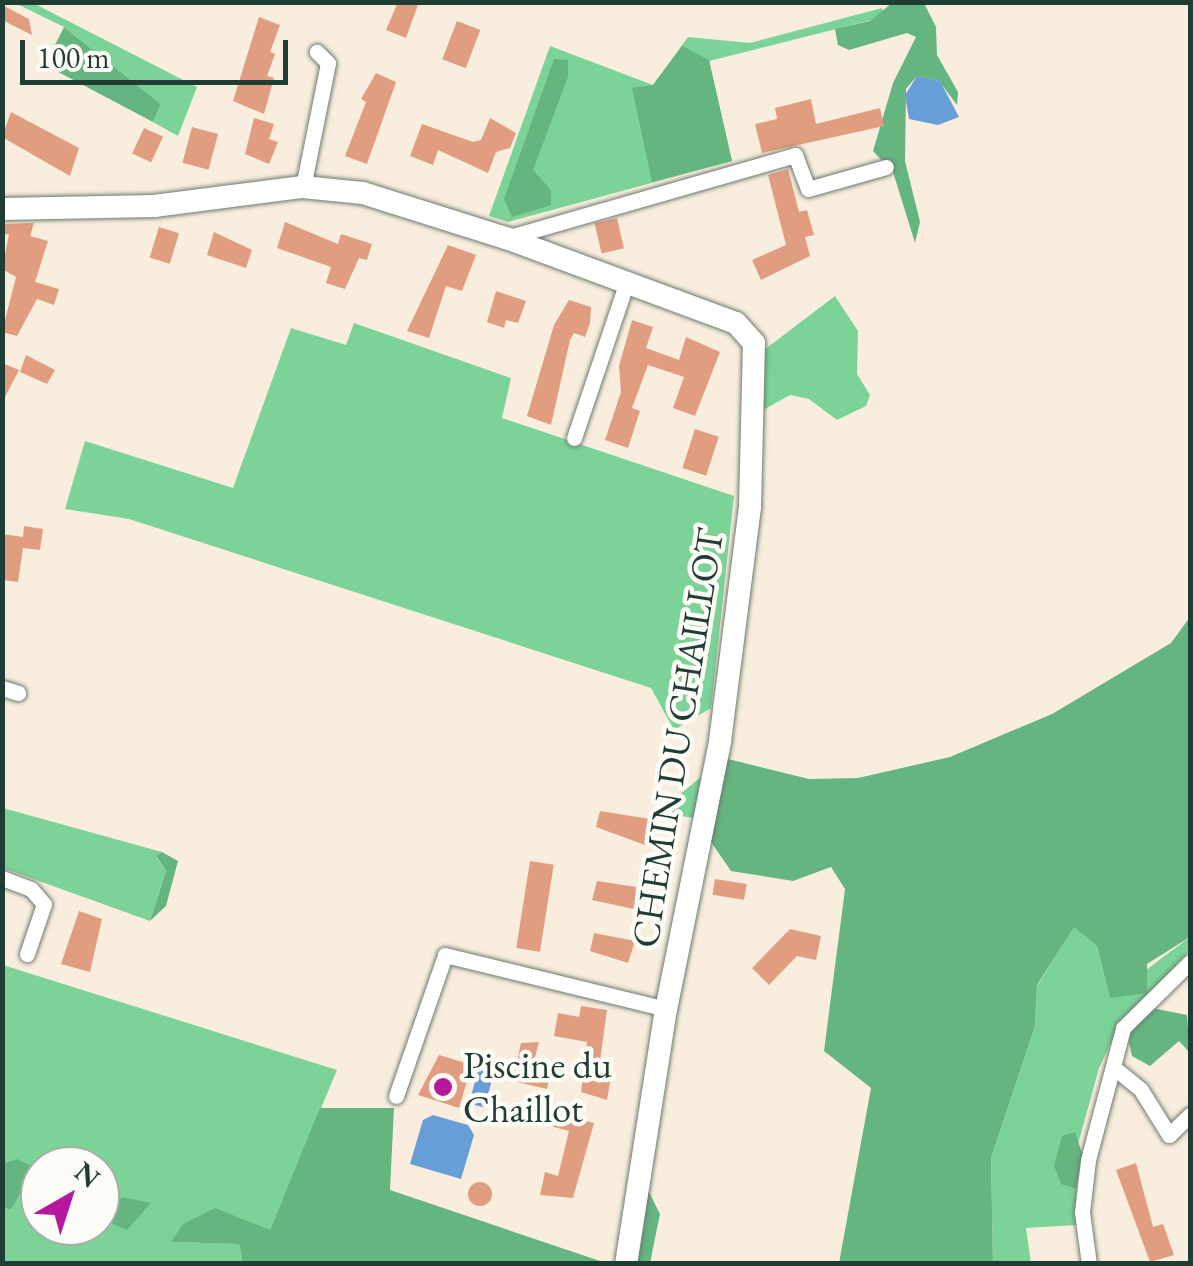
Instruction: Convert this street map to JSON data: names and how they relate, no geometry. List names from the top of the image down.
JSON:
{
  "streets": {
    "street": ["CHEMIN DU CHAILLOT"]
  },
  "places": ["Piscine du Chaillot"],
  "scale_bar": "100 m",
  "north": "top right"
}
